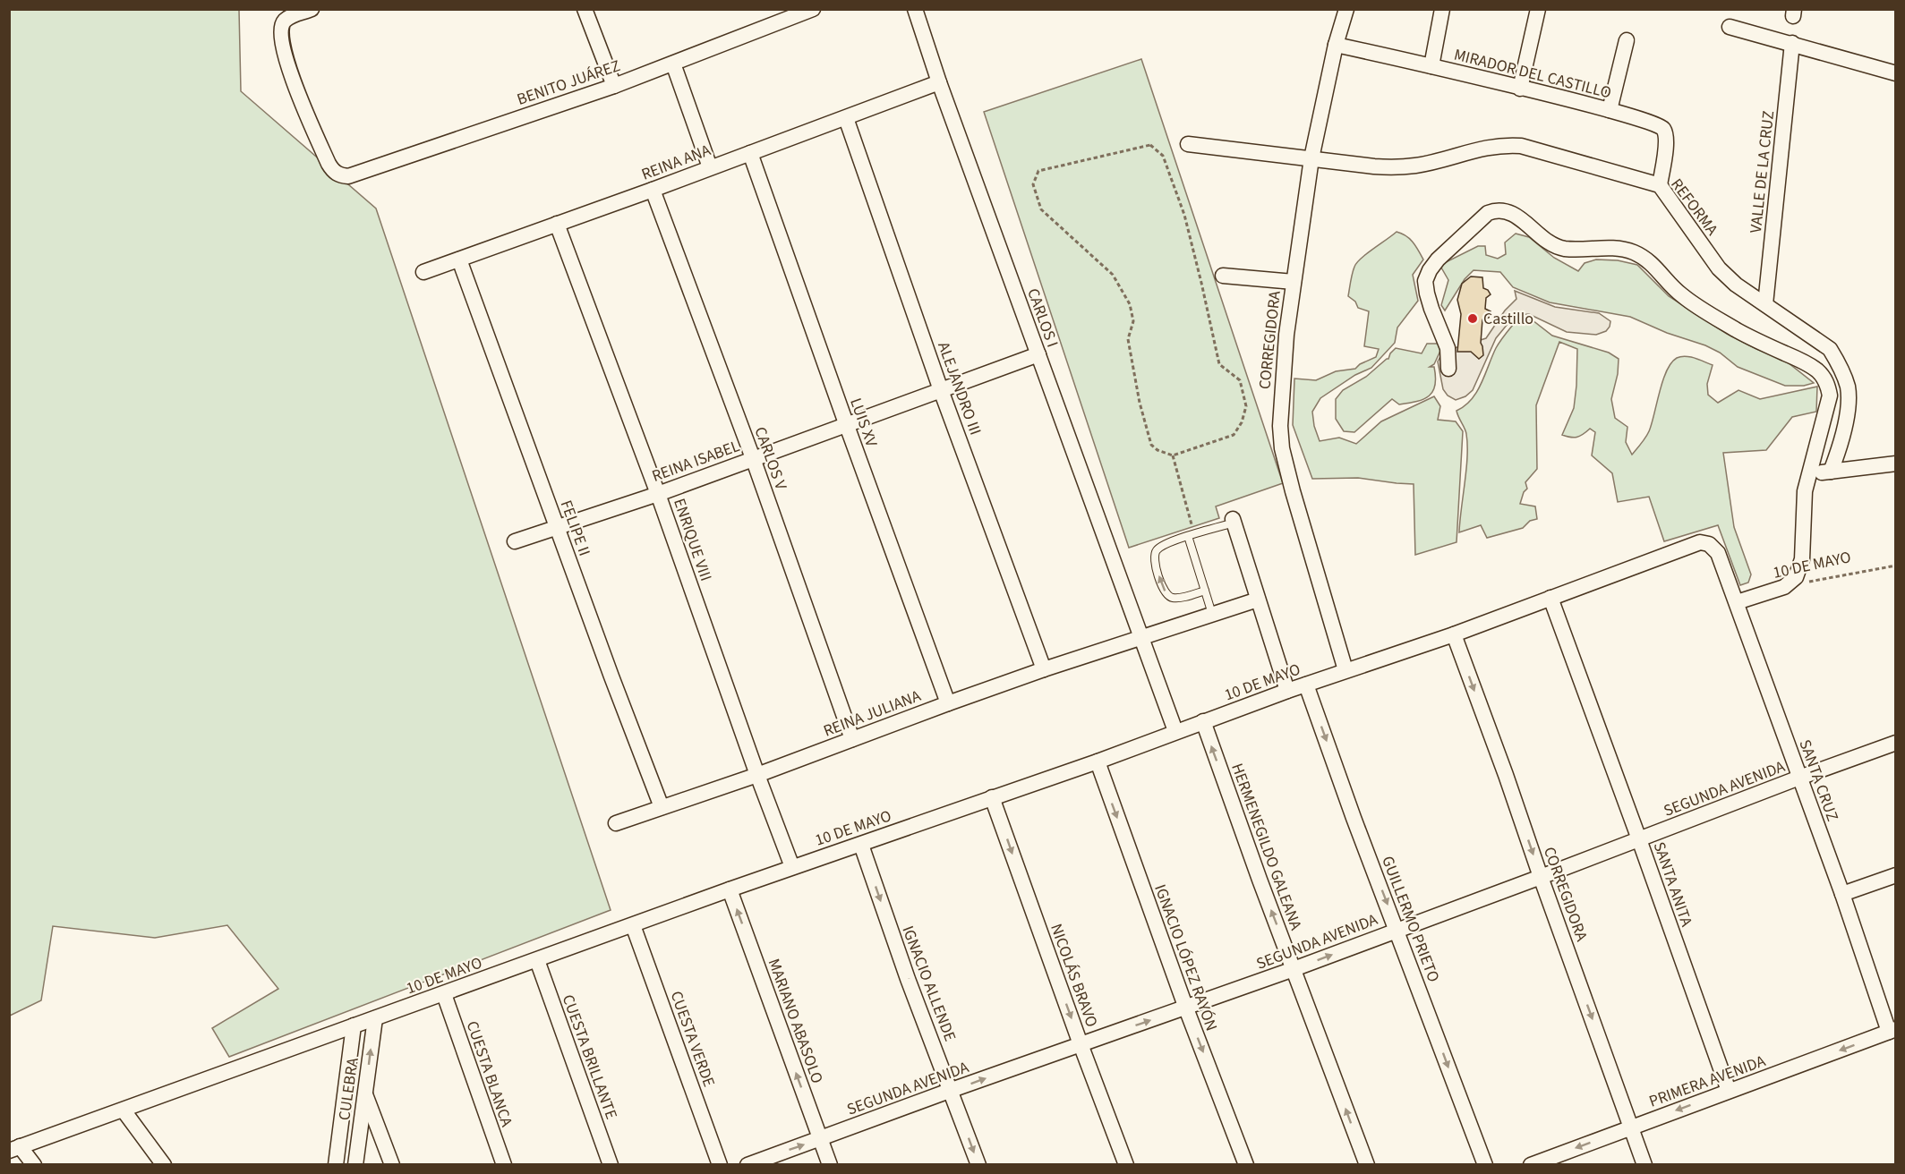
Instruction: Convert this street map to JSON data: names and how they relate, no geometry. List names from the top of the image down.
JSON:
{
  "streets": {
    "street": [
      "MIRADOR DEL CASTILLO",
      "BENITO JUÁREZ",
      "REINA ANA",
      "VALLE DE LA CRUZ",
      "REFORMA",
      "CARLOS I",
      "CORREGIDORA",
      "ALEJANDRO III",
      "LUIS XV",
      "CARLOS V",
      "REINA ISABEL",
      "FELIPE II",
      "ENRIQUE VIII",
      "10 DE MAYO",
      "REINA JULIANA",
      "SANTA CRUZ",
      "SEGUNDA AVENIDA",
      "HERMENEGILDO GALEANA",
      "SANTA ANITA",
      "GUILLERMO PRIETO",
      "IGNACIO LÓPEZ RAYÓN",
      "NICOLÁS BRAVO",
      "IGNACIO ALLENDE",
      "MARIANO ABASOLO",
      "CUESTA VERDE",
      "CUESTA BRILLANTE",
      "CUESTA BLANCA",
      "PRIMERA AVENIDA",
      "CULEBRA"
    ]
  },
  "crossings": [
    ["MIRADOR DEL CASTILLO", "REFORMA"],
    ["MIRADOR DEL CASTILLO", "CORREGIDORA"],
    ["REINA ANA", "CARLOS I"],
    ["REINA ANA", "ALEJANDRO III"],
    ["REINA ANA", "LUIS XV"],
    ["REINA ANA", "CARLOS V"],
    ["REINA ANA", "FELIPE II"],
    ["REINA ANA", "ENRIQUE VIII"],
    ["VALLE DE LA CRUZ", "REFORMA"],
    ["REFORMA", "CORREGIDORA"],
    ["CARLOS I", "REINA ISABEL"],
    ["CARLOS I", "10 DE MAYO"],
    ["CARLOS I", "REINA JULIANA"],
    ["CORREGIDORA", "10 DE MAYO"],
    ["CORREGIDORA", "SEGUNDA AVENIDA"],
    ["CORREGIDORA", "PRIMERA AVENIDA"],
    ["ALEJANDRO III", "REINA ISABEL"],
    ["ALEJANDRO III", "REINA JULIANA"],
    ["LUIS XV", "REINA ISABEL"],
    ["LUIS XV", "REINA JULIANA"],
    ["CARLOS V", "REINA ISABEL"],
    ["CARLOS V", "REINA JULIANA"],
    ["REINA ISABEL", "FELIPE II"],
    ["REINA ISABEL", "ENRIQUE VIII"],
    ["FELIPE II", "REINA JULIANA"],
    ["ENRIQUE VIII", "10 DE MAYO"],
    ["ENRIQUE VIII", "REINA JULIANA"],
    ["10 DE MAYO", "SANTA CRUZ"],
    ["10 DE MAYO", "HERMENEGILDO GALEANA"],
    ["10 DE MAYO", "SANTA ANITA"],
    ["10 DE MAYO", "GUILLERMO PRIETO"],
    ["10 DE MAYO", "IGNACIO LÓPEZ RAYÓN"],
    ["10 DE MAYO", "NICOLÁS BRAVO"],
    ["10 DE MAYO", "IGNACIO ALLENDE"],
    ["10 DE MAYO", "MARIANO ABASOLO"],
    ["10 DE MAYO", "CUESTA VERDE"],
    ["10 DE MAYO", "CUESTA BRILLANTE"],
    ["10 DE MAYO", "CUESTA BLANCA"],
    ["10 DE MAYO", "CULEBRA"],
    ["SANTA CRUZ", "SEGUNDA AVENIDA"],
    ["SANTA CRUZ", "PRIMERA AVENIDA"],
    ["SEGUNDA AVENIDA", "HERMENEGILDO GALEANA"],
    ["SEGUNDA AVENIDA", "SANTA ANITA"],
    ["SEGUNDA AVENIDA", "GUILLERMO PRIETO"],
    ["SEGUNDA AVENIDA", "IGNACIO LÓPEZ RAYÓN"],
    ["SEGUNDA AVENIDA", "NICOLÁS BRAVO"],
    ["SEGUNDA AVENIDA", "IGNACIO ALLENDE"],
    ["SEGUNDA AVENIDA", "MARIANO ABASOLO"],
    ["SANTA ANITA", "PRIMERA AVENIDA"]
  ],
  "one_way": [
    "CORREGIDORA",
    "SEGUNDA AVENIDA",
    "HERMENEGILDO GALEANA",
    "GUILLERMO PRIETO",
    "IGNACIO LÓPEZ RAYÓN",
    "NICOLÁS BRAVO",
    "IGNACIO ALLENDE",
    "MARIANO ABASOLO",
    "PRIMERA AVENIDA"
  ],
  "places": ["Castillo"]
}
